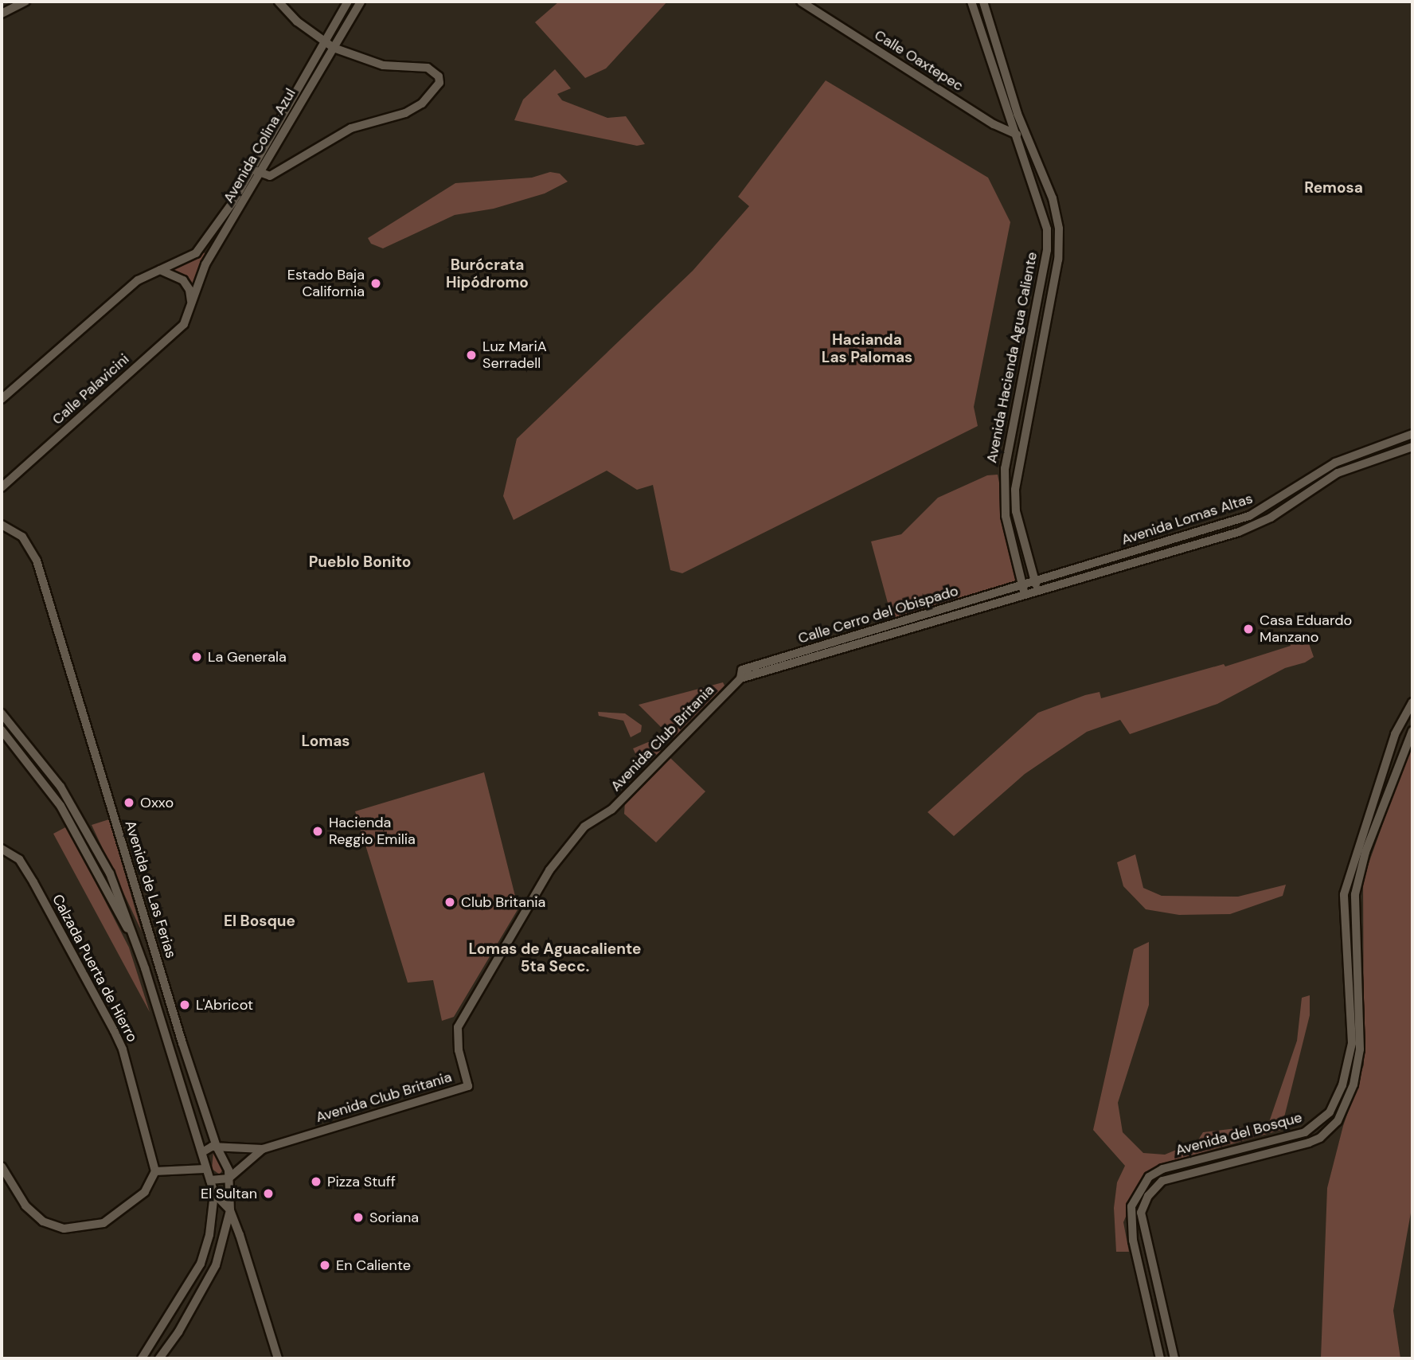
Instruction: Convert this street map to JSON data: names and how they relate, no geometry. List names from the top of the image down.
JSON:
{
  "streets": {
    "main road": [
      "Calle Oaxtepec",
      "Avenida Colina Azul",
      "Avenida Hacienda Agua Caliente",
      "Calle Palavicini",
      "Avenida Lomas Altas",
      "Calle Cerro del Obispado",
      "Avenida Club Britania",
      "Avenida de Las Ferias",
      "Calzada Puerta de Hierro",
      "Avenida del Bosque"
    ]
  },
  "crossings": [
    ["Calle Oaxtepec", "Avenida Hacienda Agua Caliente"],
    ["Avenida Colina Azul", "Calle Palavicini"],
    ["Avenida Hacienda Agua Caliente", "Avenida Lomas Altas"],
    ["Avenida Hacienda Agua Caliente", "Calle Cerro del Obispado"],
    ["Avenida Lomas Altas", "Calle Cerro del Obispado"],
    ["Calle Cerro del Obispado", "Avenida Club Britania"],
    ["Avenida Club Britania", "Avenida de Las Ferias"]
  ],
  "districts": [
    "Remosa",
    "Burócrata Hipódromo",
    "Hacianda Las Palomas",
    "Pueblo Bonito",
    "Lomas",
    "El Bosque",
    "Lomas de Aguacaliente 5ta Secc."
  ],
  "places": [
    "Estado Baja California",
    "Luz MariA Serradell",
    "Casa Eduardo Manzano",
    "La Generala",
    "Oxxo",
    "Hacienda Reggio Emilia",
    "Club Britania",
    "L'Abricot",
    "Pizza Stuff",
    "El Sultan",
    "Soriana",
    "En Caliente"
  ]
}
